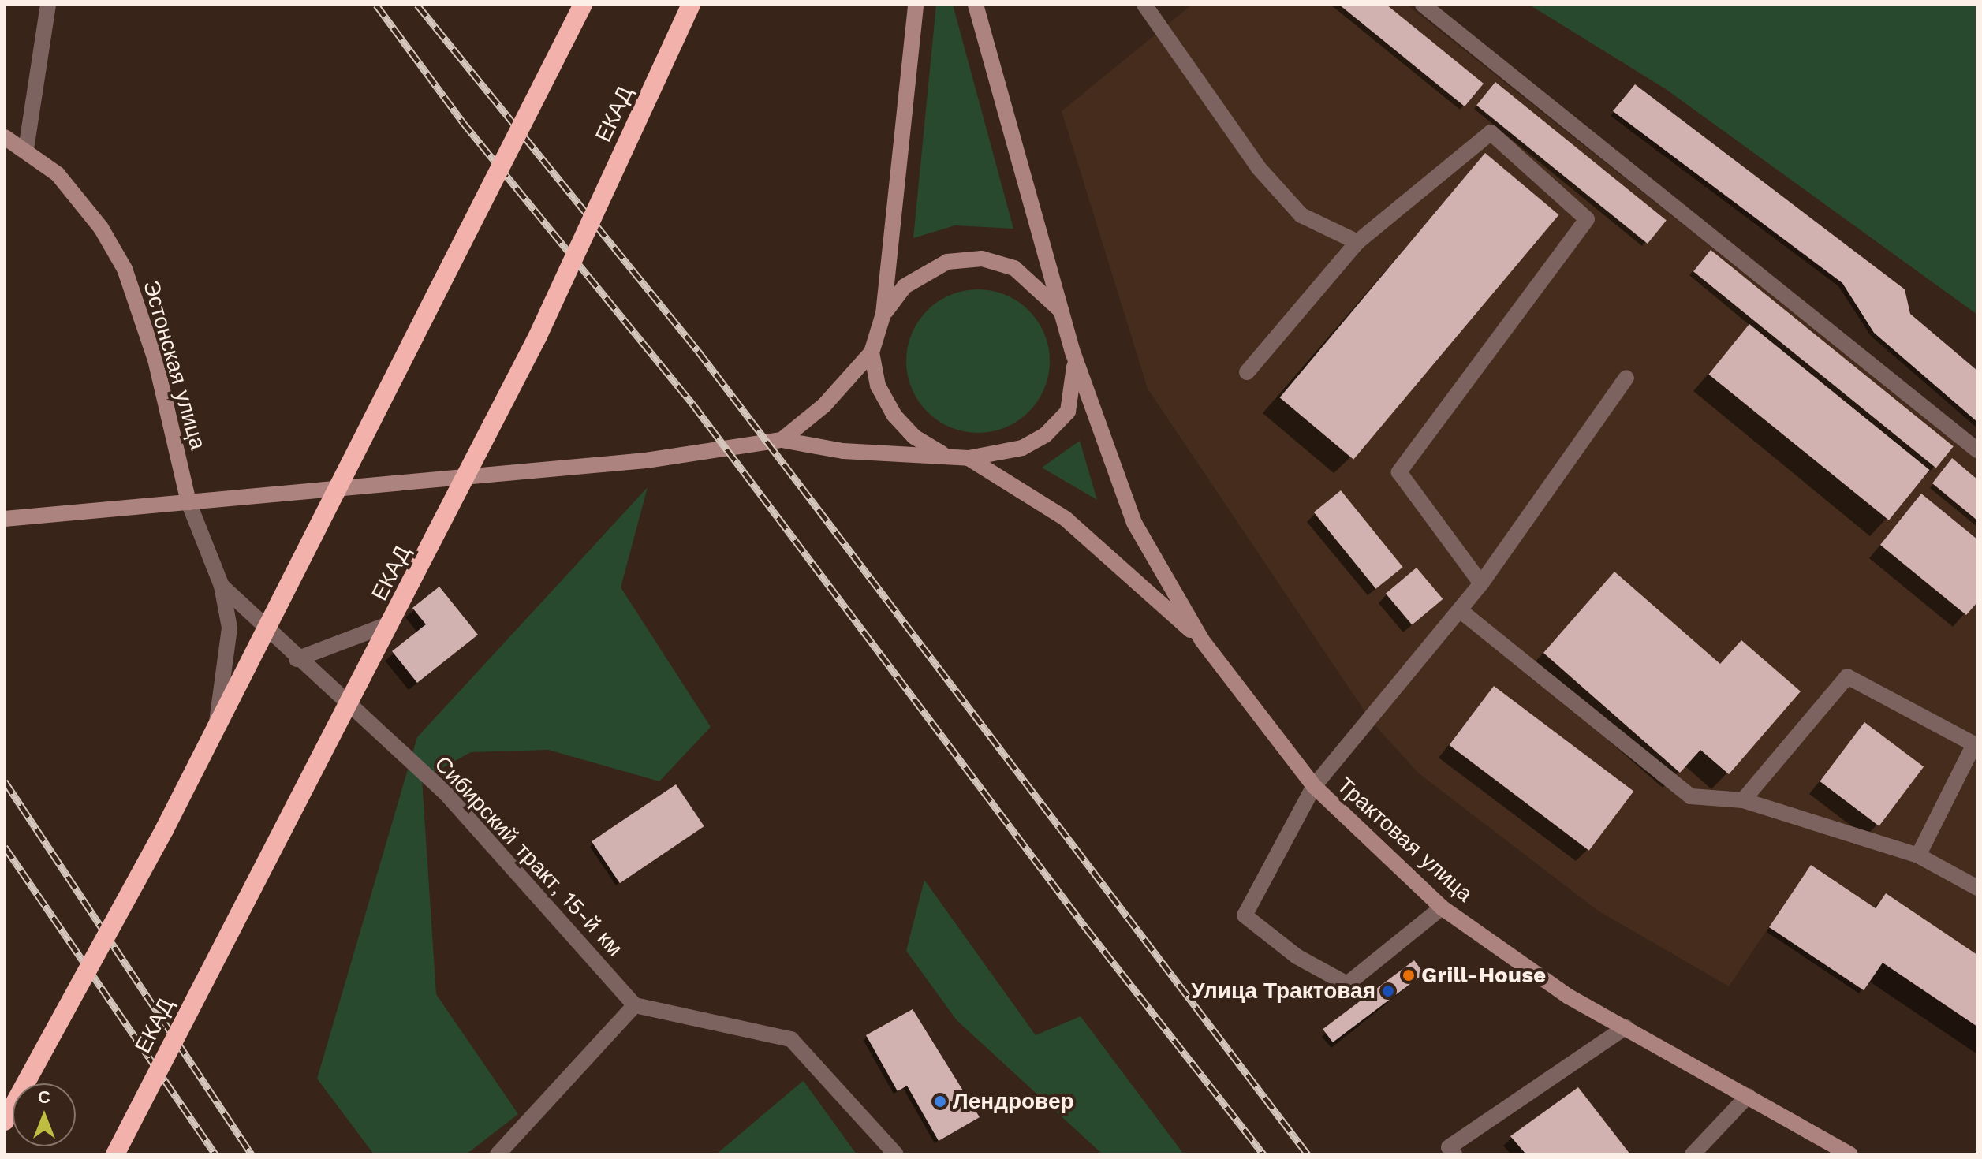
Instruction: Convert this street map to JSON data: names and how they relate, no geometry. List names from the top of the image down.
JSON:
{
  "streets": {
    "highway": ["ЕКАД"],
    "main road": ["Эстонская улица", "Трактовая улица"],
    "street": ["Сибирский тракт, 15-й км"]
  },
  "crossings": [
    ["Эстонская улица", "Сибирский тракт, 15-й км"]
  ],
  "places": ["Grill-House", "Улица Трактовая", "Лендровер"],
  "north": "top"
}
